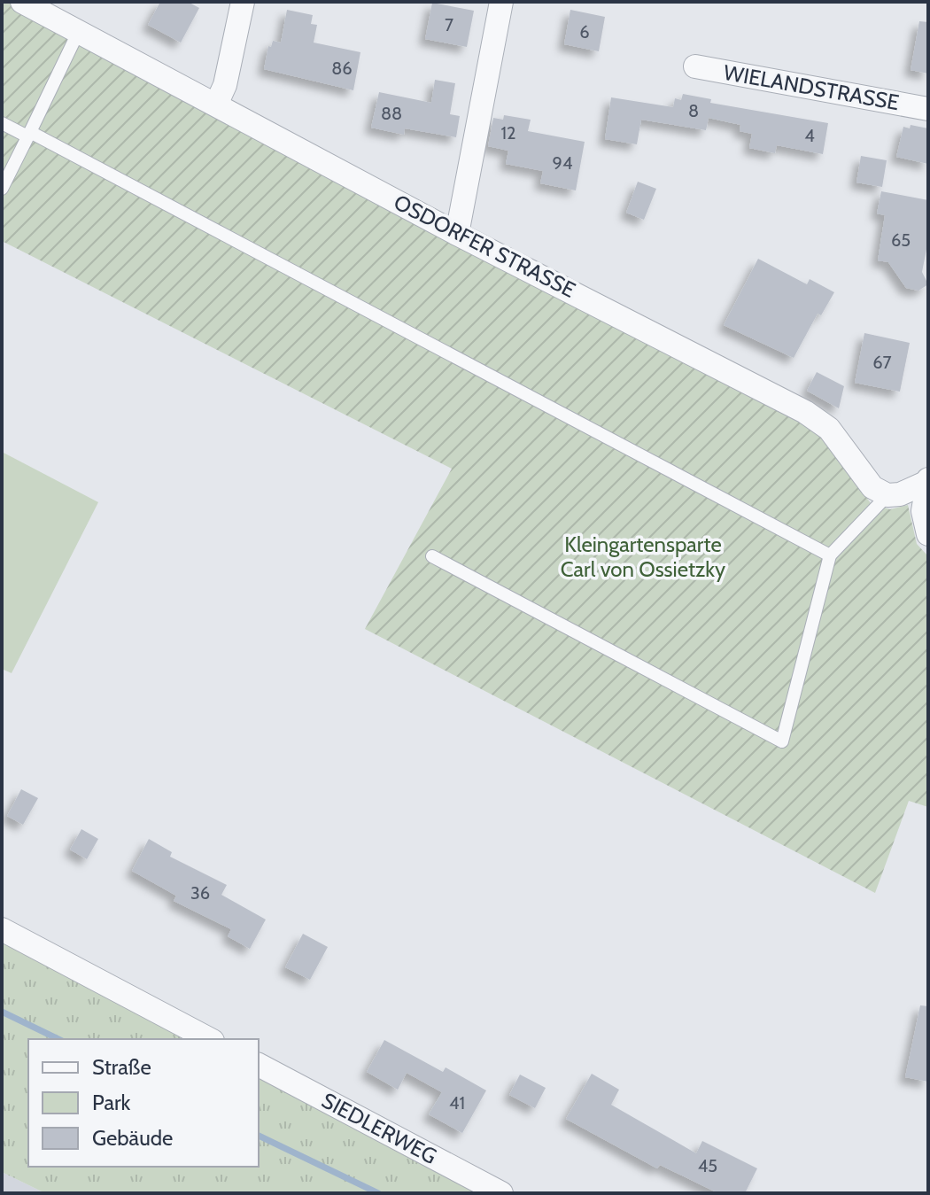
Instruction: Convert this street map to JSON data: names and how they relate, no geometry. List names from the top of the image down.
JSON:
{
  "streets": {
    "street": ["WIELANDSTRASSE", "OSDORFER STRASSE", "SIEDLERWEG"]
  },
  "parks": ["Kleingartensparte Carl von Ossietzky"],
  "house_numbers": [
    "7",
    "6",
    "86",
    "8",
    "88",
    "12",
    "4",
    "94",
    "65",
    "67",
    "36",
    "41",
    "45"
  ],
  "legend": ["Straße", "Park", "Gebäude"]
}
